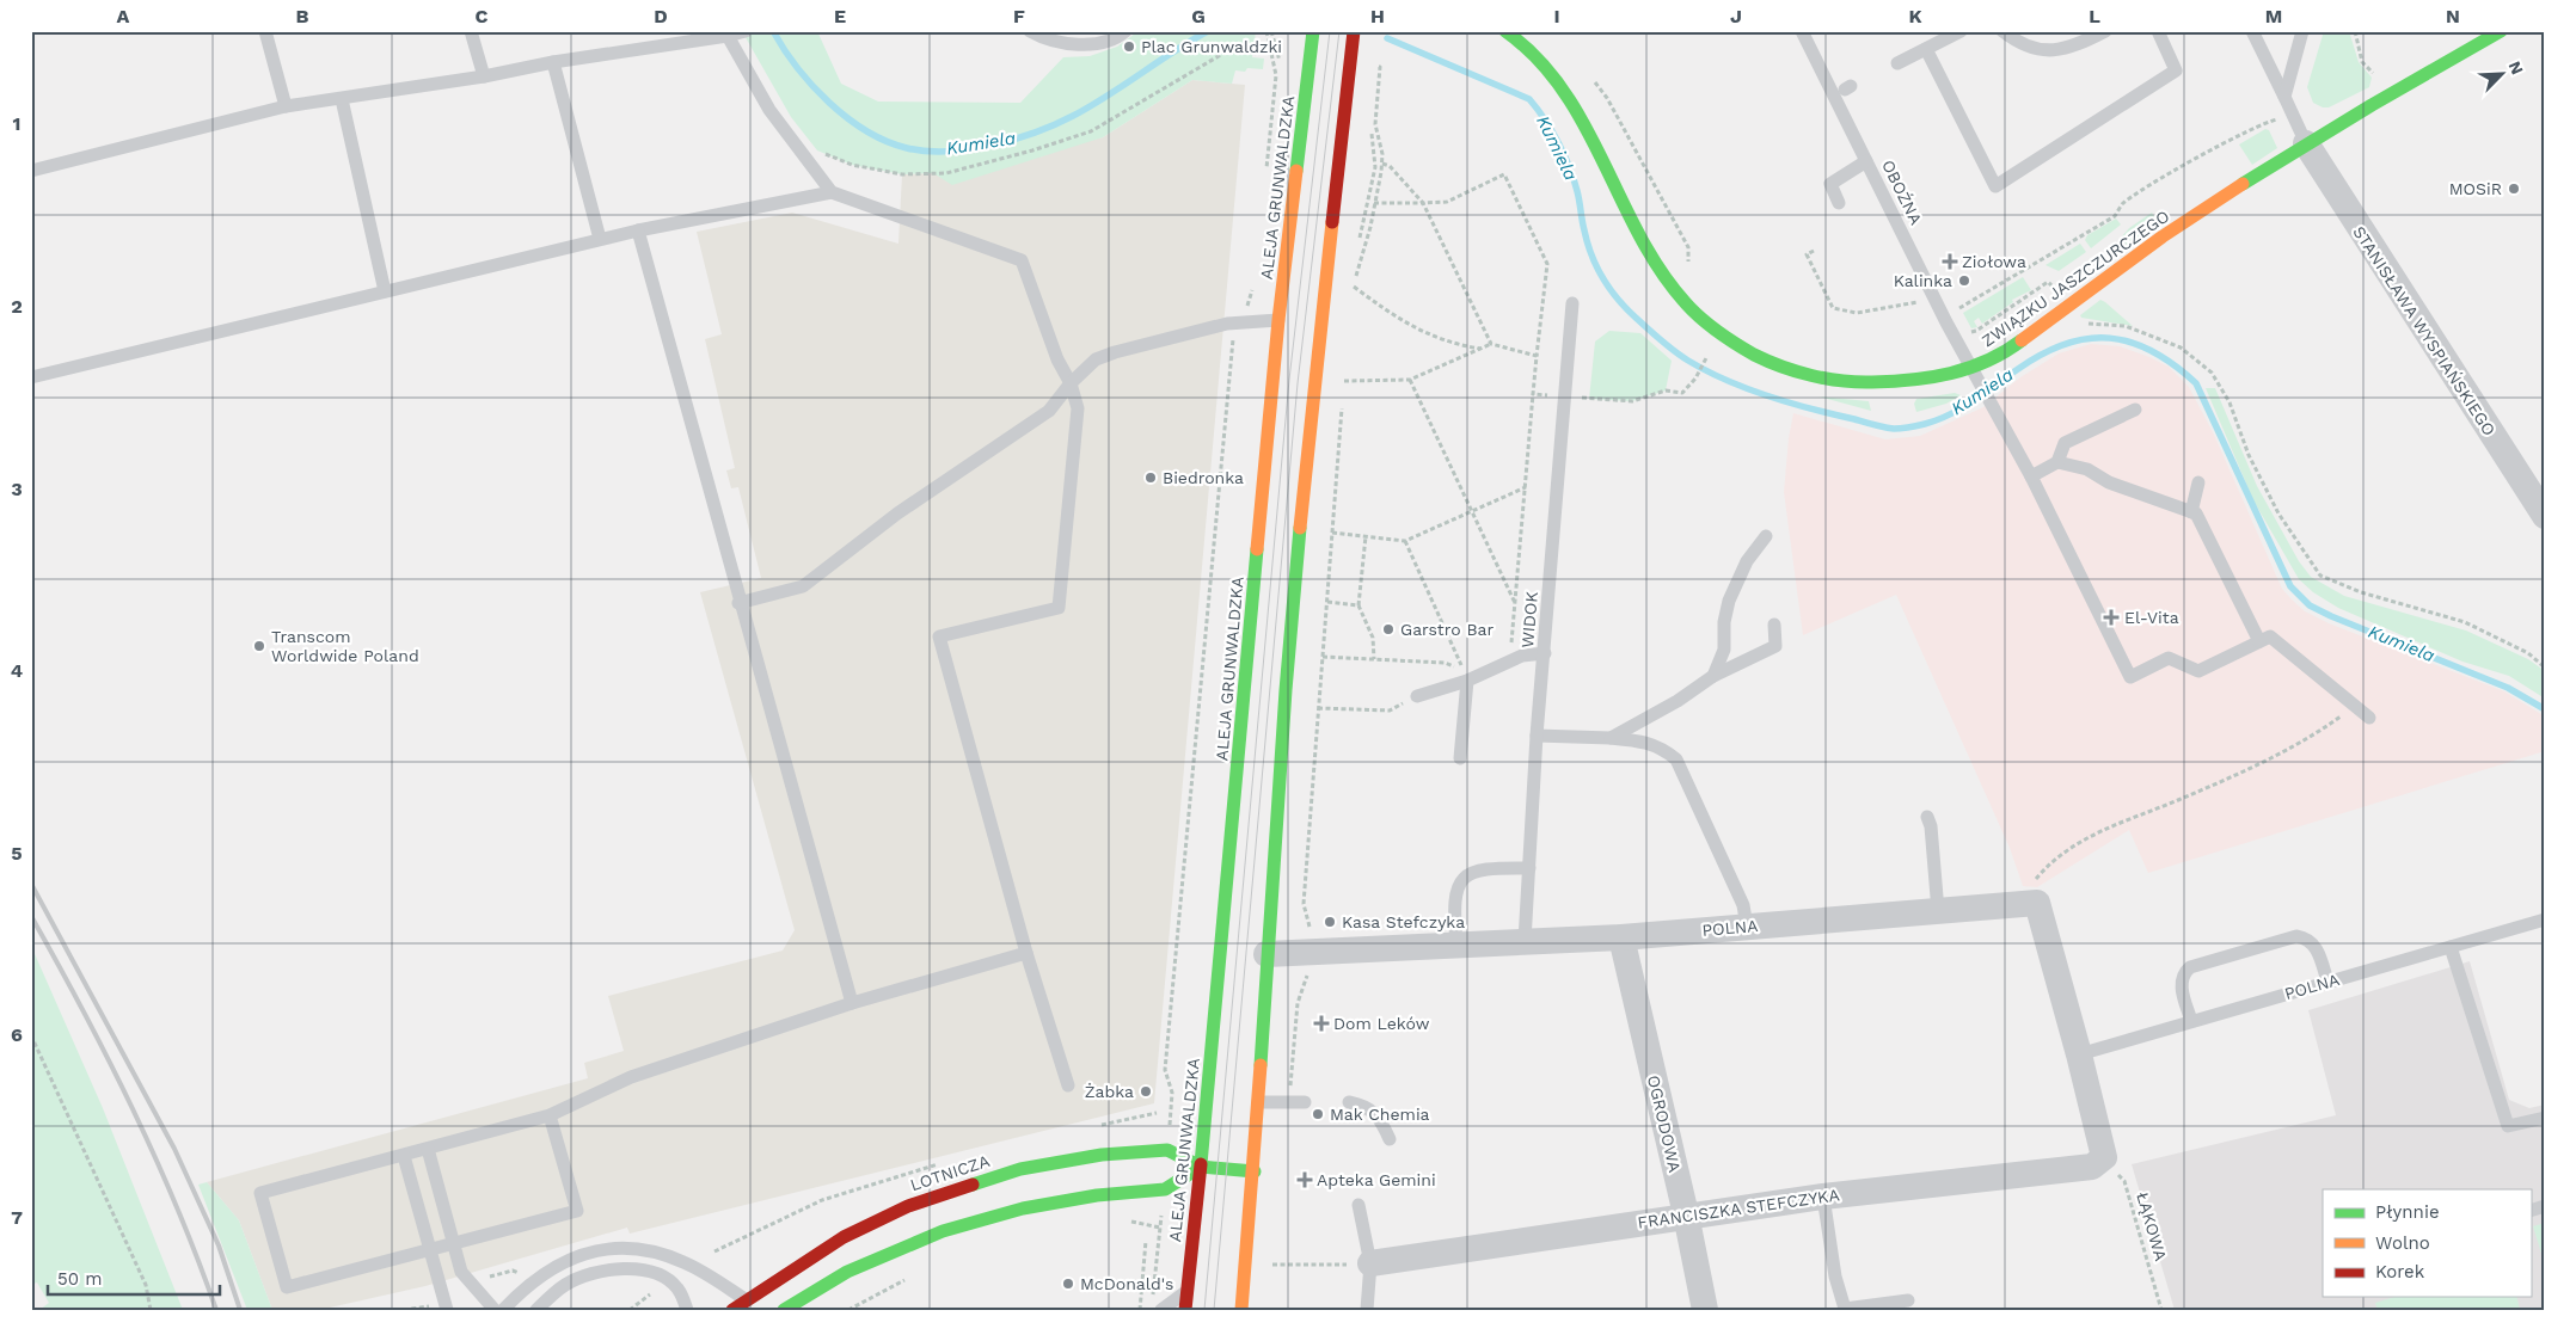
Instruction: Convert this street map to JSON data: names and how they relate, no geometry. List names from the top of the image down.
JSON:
{
  "streets": {
    "main road": ["ALEJA GRUNWALDZKA", "ZWIĄZKU JASZCZURCZEGO", "LOTNICZA"],
    "street": [
      "STANISŁAWA WYSPIAŃSKIEGO",
      "POLNA",
      "OGRODOWA",
      "FRANCISZKA STEFCZYKA"
    ],
    "lane": ["OBOŹNA", "WIDOK"],
    "path": ["ŁĄKOWA"]
  },
  "crossings": [
    ["ALEJA GRUNWALDZKA", "LOTNICZA"],
    ["OBOŹNA", "ZWIĄZKU JASZCZURCZEGO"],
    ["ZWIĄZKU JASZCZURCZEGO", "STANISŁAWA WYSPIAŃSKIEGO"],
    ["WIDOK", "POLNA"],
    ["POLNA", "OGRODOWA"],
    ["OGRODOWA", "FRANCISZKA STEFCZYKA"],
    ["FRANCISZKA STEFCZYKA", "ŁĄKOWA"]
  ],
  "water": ["Kumiela"],
  "places": {
    "other": [
      "Plac Grunwaldzki",
      "MOSiR",
      "Kalinka",
      "Biedronka",
      "Garstro Bar",
      "Transcom Worldwide Poland",
      "Kasa Stefczyka",
      "Żabka",
      "Mak Chemia",
      "McDonald's"
    ],
    "health": [
      "Ziołowa",
      "El-Vita",
      "Dom Leków",
      "Apteka Gemini"
    ]
  },
  "legend": ["Płynnie", "Wolno", "Korek"],
  "scale_bar": "50 m",
  "north": "top right",
  "grid": {
    "columns": [
      "A",
      "B",
      "C",
      "D",
      "E",
      "F",
      "G",
      "H",
      "I",
      "J",
      "K",
      "L",
      "M",
      "N"
    ],
    "rows": [
      "1",
      "2",
      "3",
      "4",
      "5",
      "6",
      "7"
    ]
  }
}
